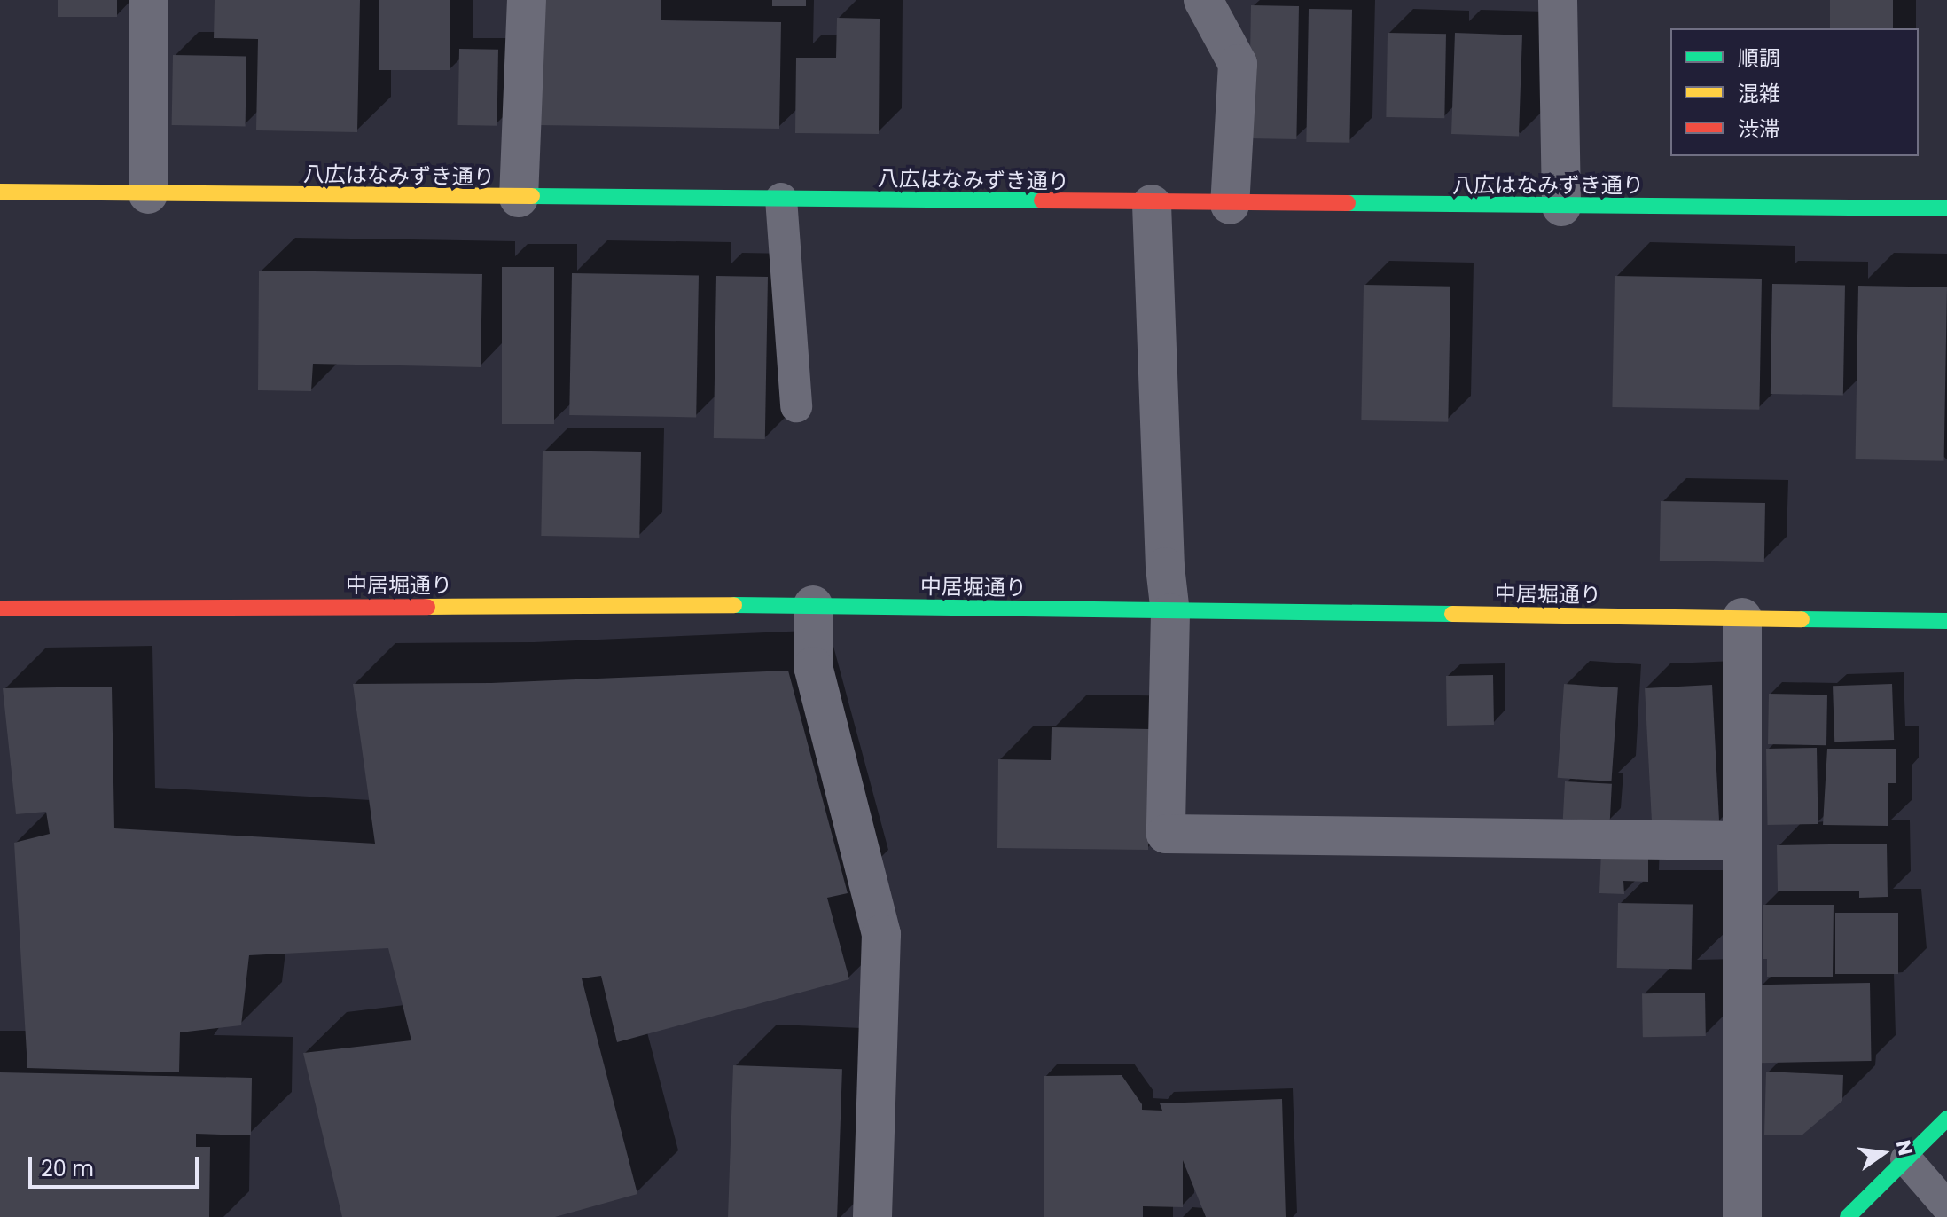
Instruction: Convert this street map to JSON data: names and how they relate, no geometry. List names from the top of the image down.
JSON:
{
  "streets": {
    "street": ["八広はなみずき通り", "中居堀通り"]
  },
  "legend": ["順調", "混雑", "渋滞"],
  "scale_bar": "20 m",
  "north": "right"
}
